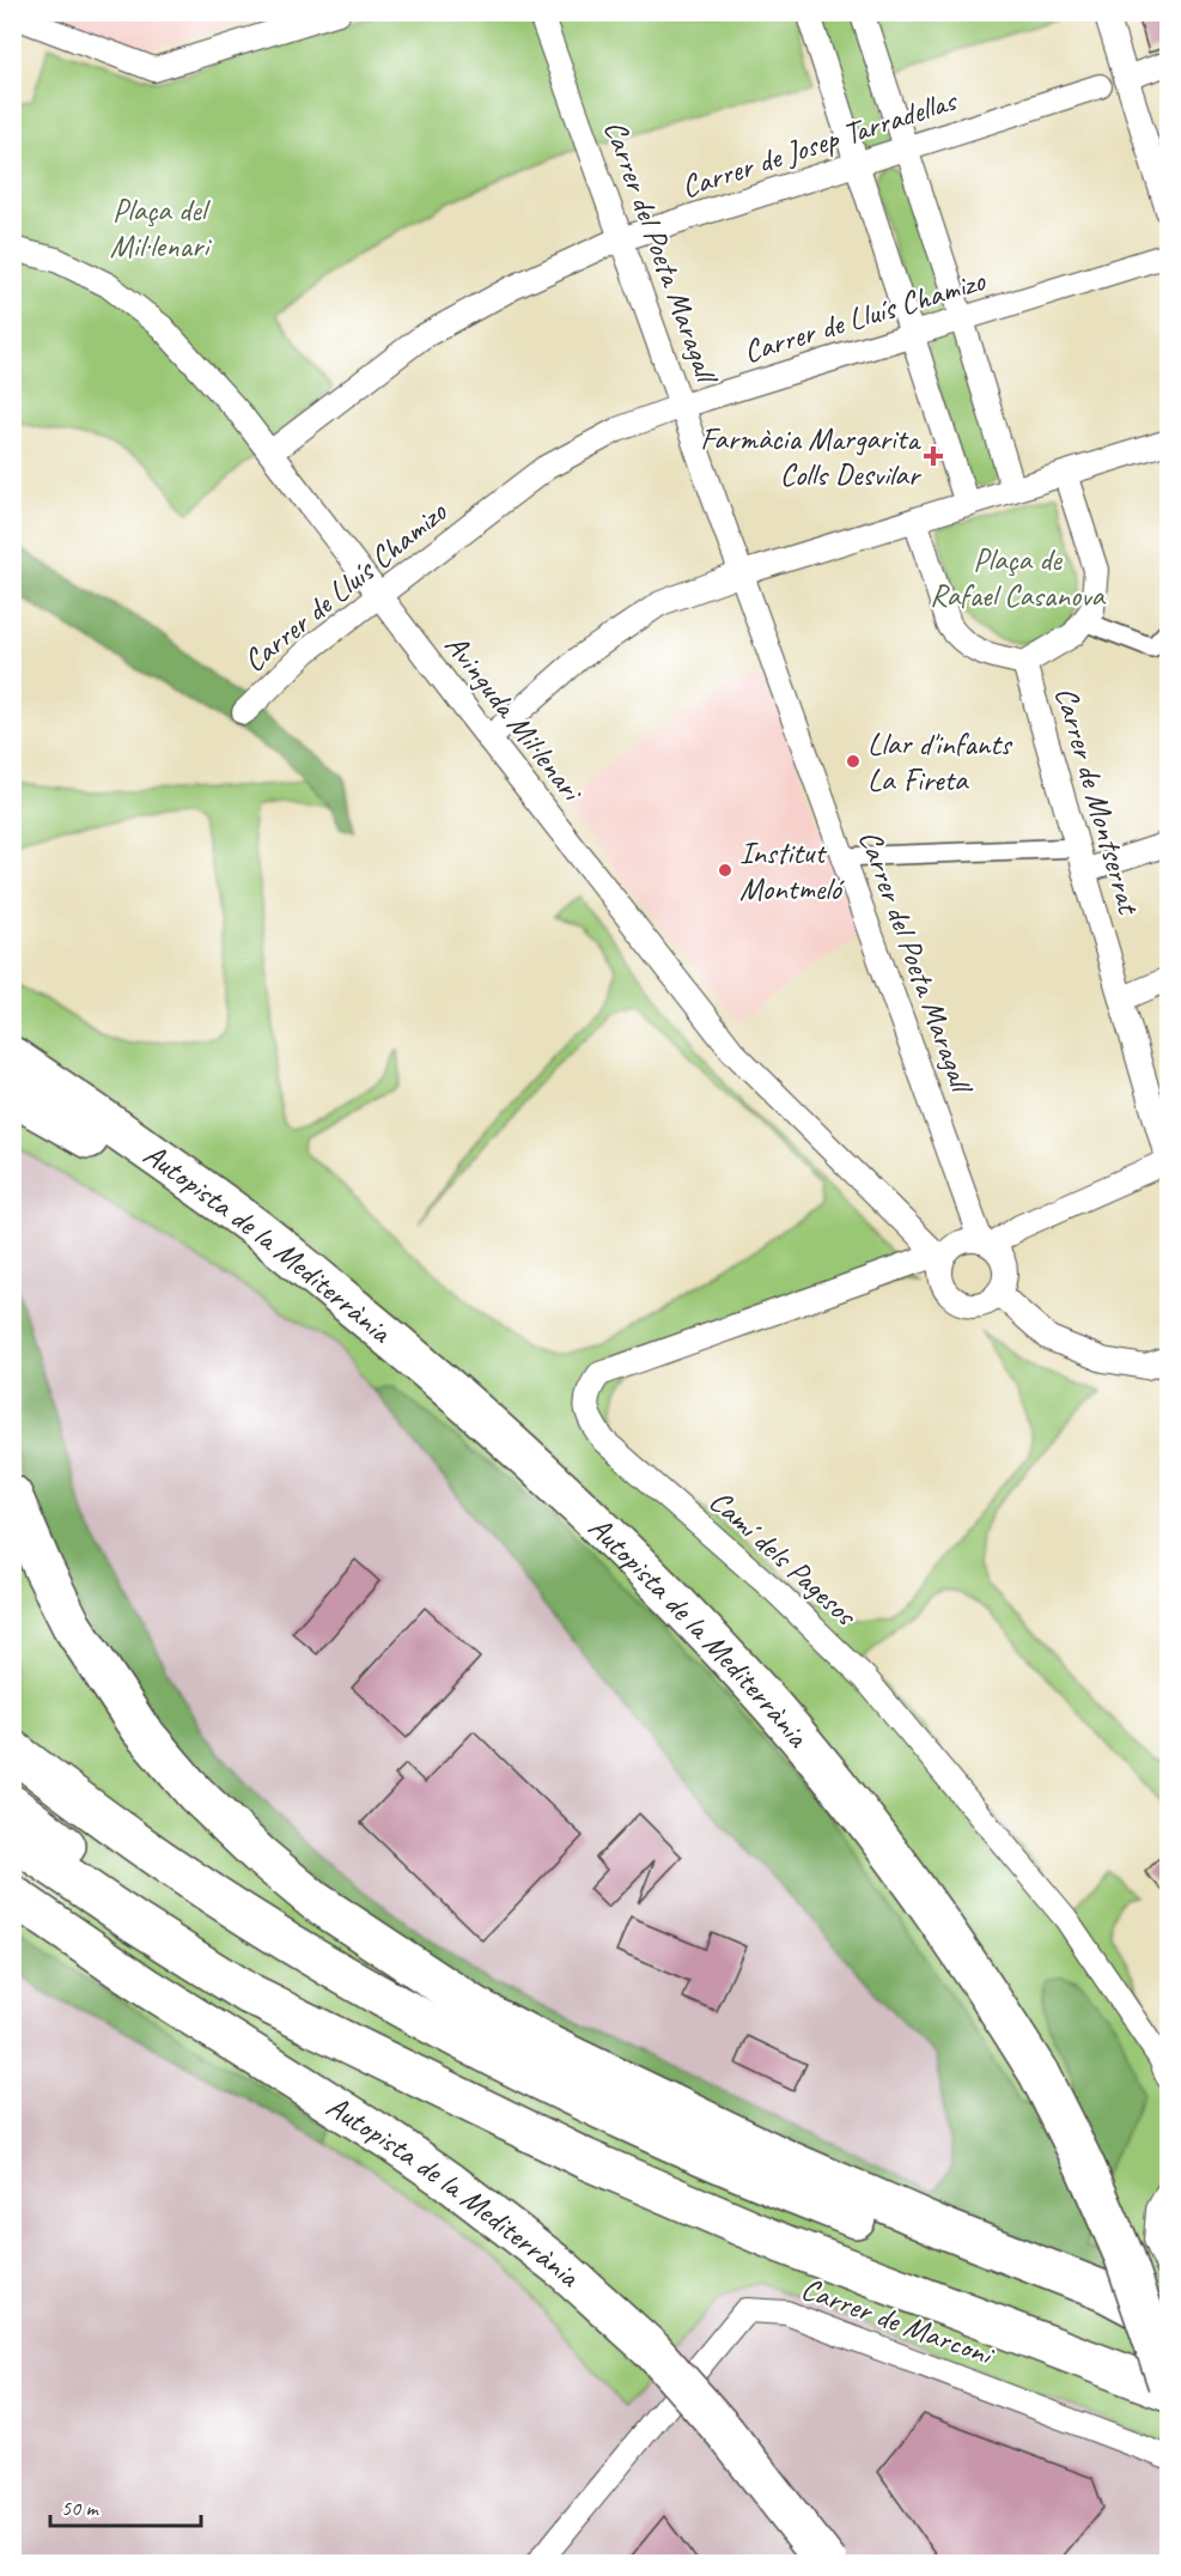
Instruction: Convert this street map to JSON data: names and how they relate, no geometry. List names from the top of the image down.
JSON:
{
  "streets": {
    "highway": ["Autopista de la Mediterrània"],
    "street": [
      "Carrer de Josep Tarradellas",
      "Carrer del Poeta Maragall",
      "Carrer de Lluís Chamizo",
      "Avinguda Mil·lenari",
      "Carrer de Montserrat",
      "Camí dels Pagesos",
      "Carrer de Marconi"
    ]
  },
  "crossings": [
    ["Carrer de Josep Tarradellas", "Carrer del Poeta Maragall"],
    ["Carrer de Josep Tarradellas", "Avinguda Mil·lenari"],
    ["Carrer del Poeta Maragall", "Carrer de Lluís Chamizo"],
    ["Carrer del Poeta Maragall", "Avinguda Mil·lenari"],
    ["Carrer del Poeta Maragall", "Camí dels Pagesos"],
    ["Carrer de Lluís Chamizo", "Avinguda Mil·lenari"],
    ["Avinguda Mil·lenari", "Camí dels Pagesos"]
  ],
  "parks": ["Plaça del Mil·lenari", "Plaça de Rafael Casanova"],
  "places": {
    "health": ["Farmàcia Margarita Colls Desvilar"],
    "other": ["Llar d'infants La Fireta", "Institut Montmeló"]
  },
  "scale_bar": "50 m"
}
